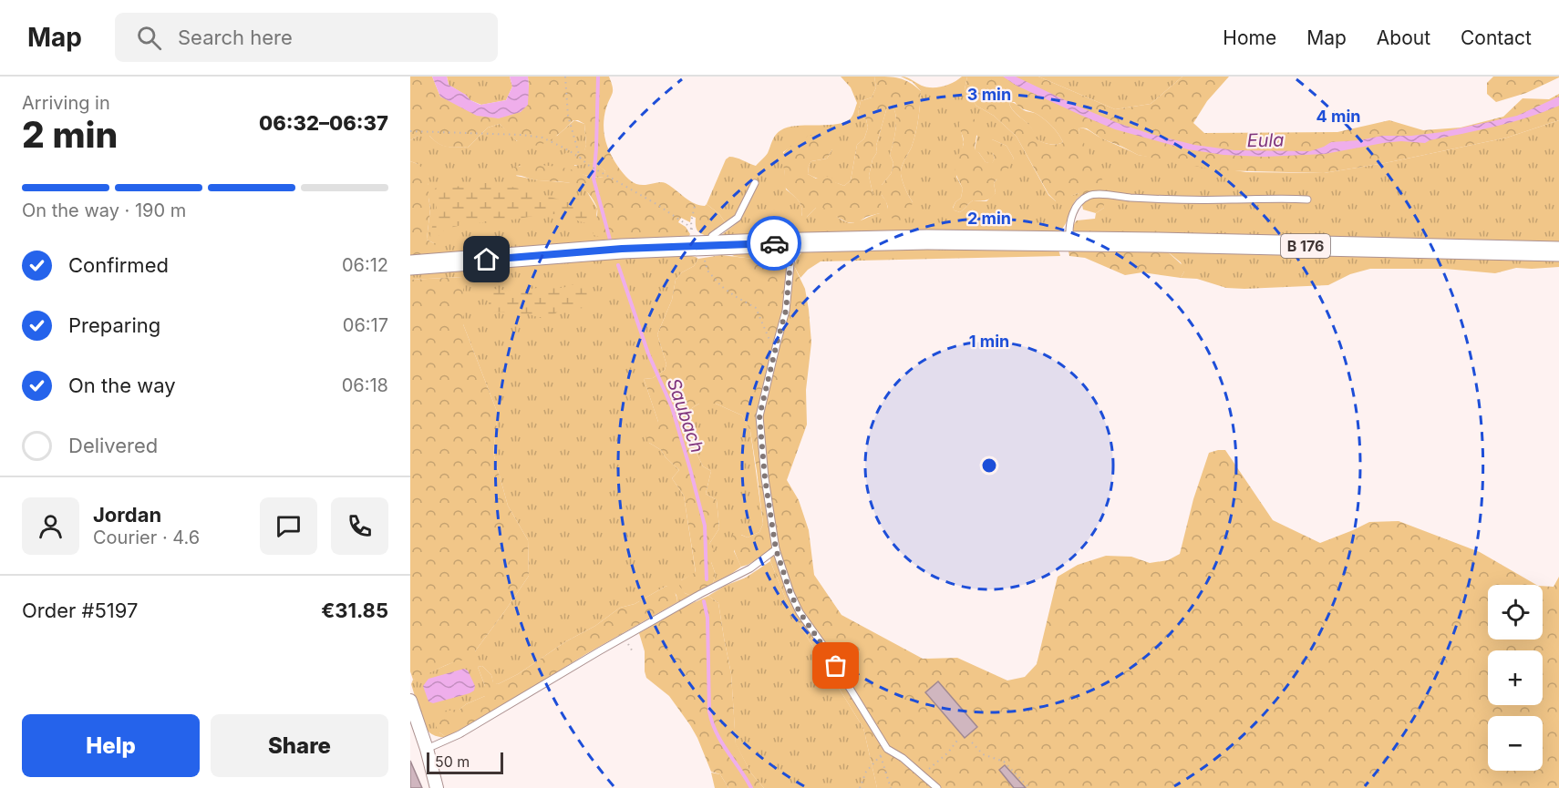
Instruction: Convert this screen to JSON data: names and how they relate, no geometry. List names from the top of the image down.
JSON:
{
  "streets": {
    "main road": ["B 176"]
  },
  "water": ["Eula", "Saubach"],
  "scale_bar": "50 m",
  "page": {
    "header": "Map",
    "search": "Search here",
    "nav": [
      "Home",
      "Map",
      "About",
      "Contact"
    ],
    "heading": ["2 min", "Arriving in", "06:32–06:37"],
    "panel": [
      "Jordan",
      "Courier · 4.6",
      "Order #5197",
      "€31.85"
    ],
    "bar": "On the way · 190 m",
    "list": [
      ["Confirmed", "06:12"],
      ["Preparing", "06:17"],
      ["On the way", "06:18"],
      "Delivered"
    ],
    "map_buttons": ["+", "−"],
    "buttons": ["Help", "Share"],
    "scale": "50 m"
  },
  "rings": [
    "3 min",
    "4 min",
    "2 min",
    "1 min"
  ]
}
